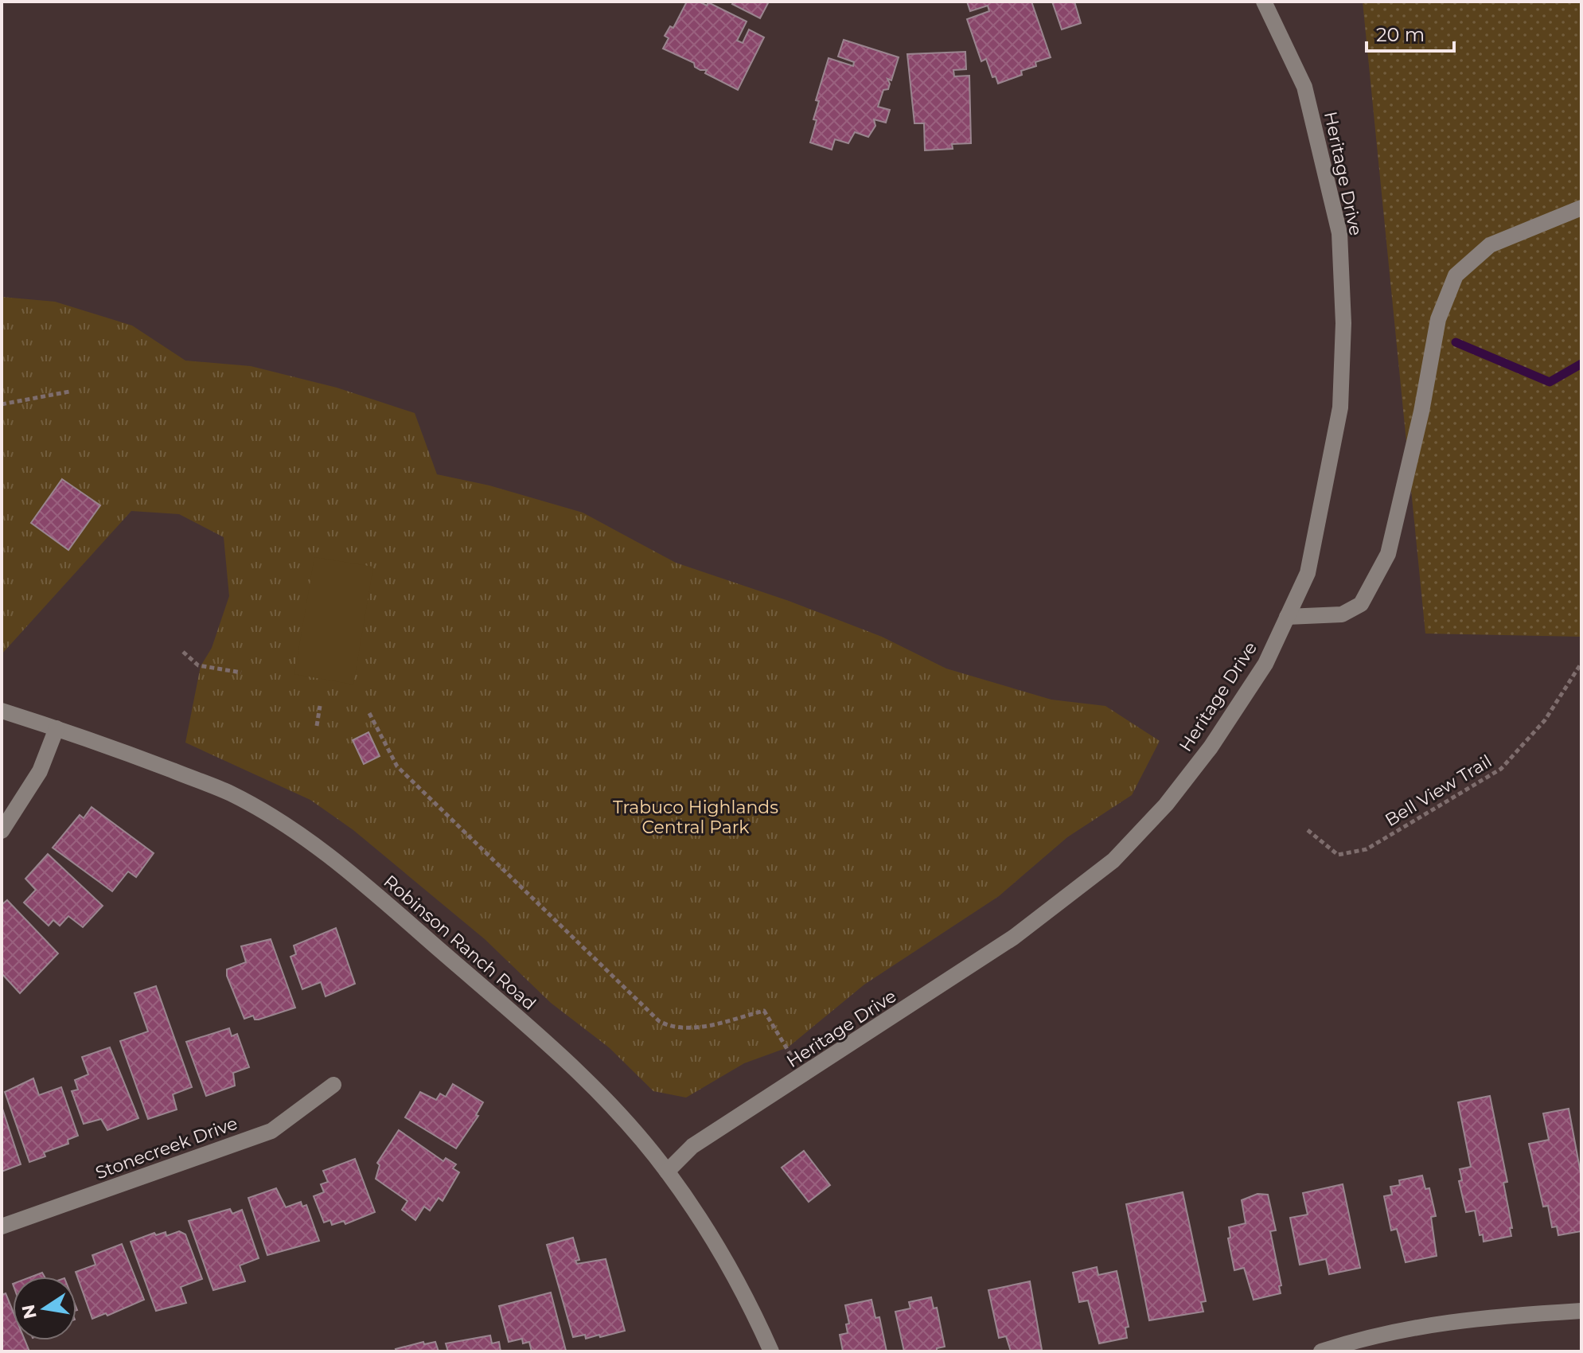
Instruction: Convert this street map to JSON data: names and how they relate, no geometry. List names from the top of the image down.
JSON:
{
  "streets": {
    "street": ["Heritage Drive", "Robinson Ranch Road", "Stonecreek Drive"],
    "path": ["Bell View Trail"]
  },
  "crossings": [
    ["Heritage Drive", "Robinson Ranch Road"]
  ],
  "parks": ["Trabuco Highlands Central Park"],
  "scale_bar": "20 m",
  "north": "left"
}
